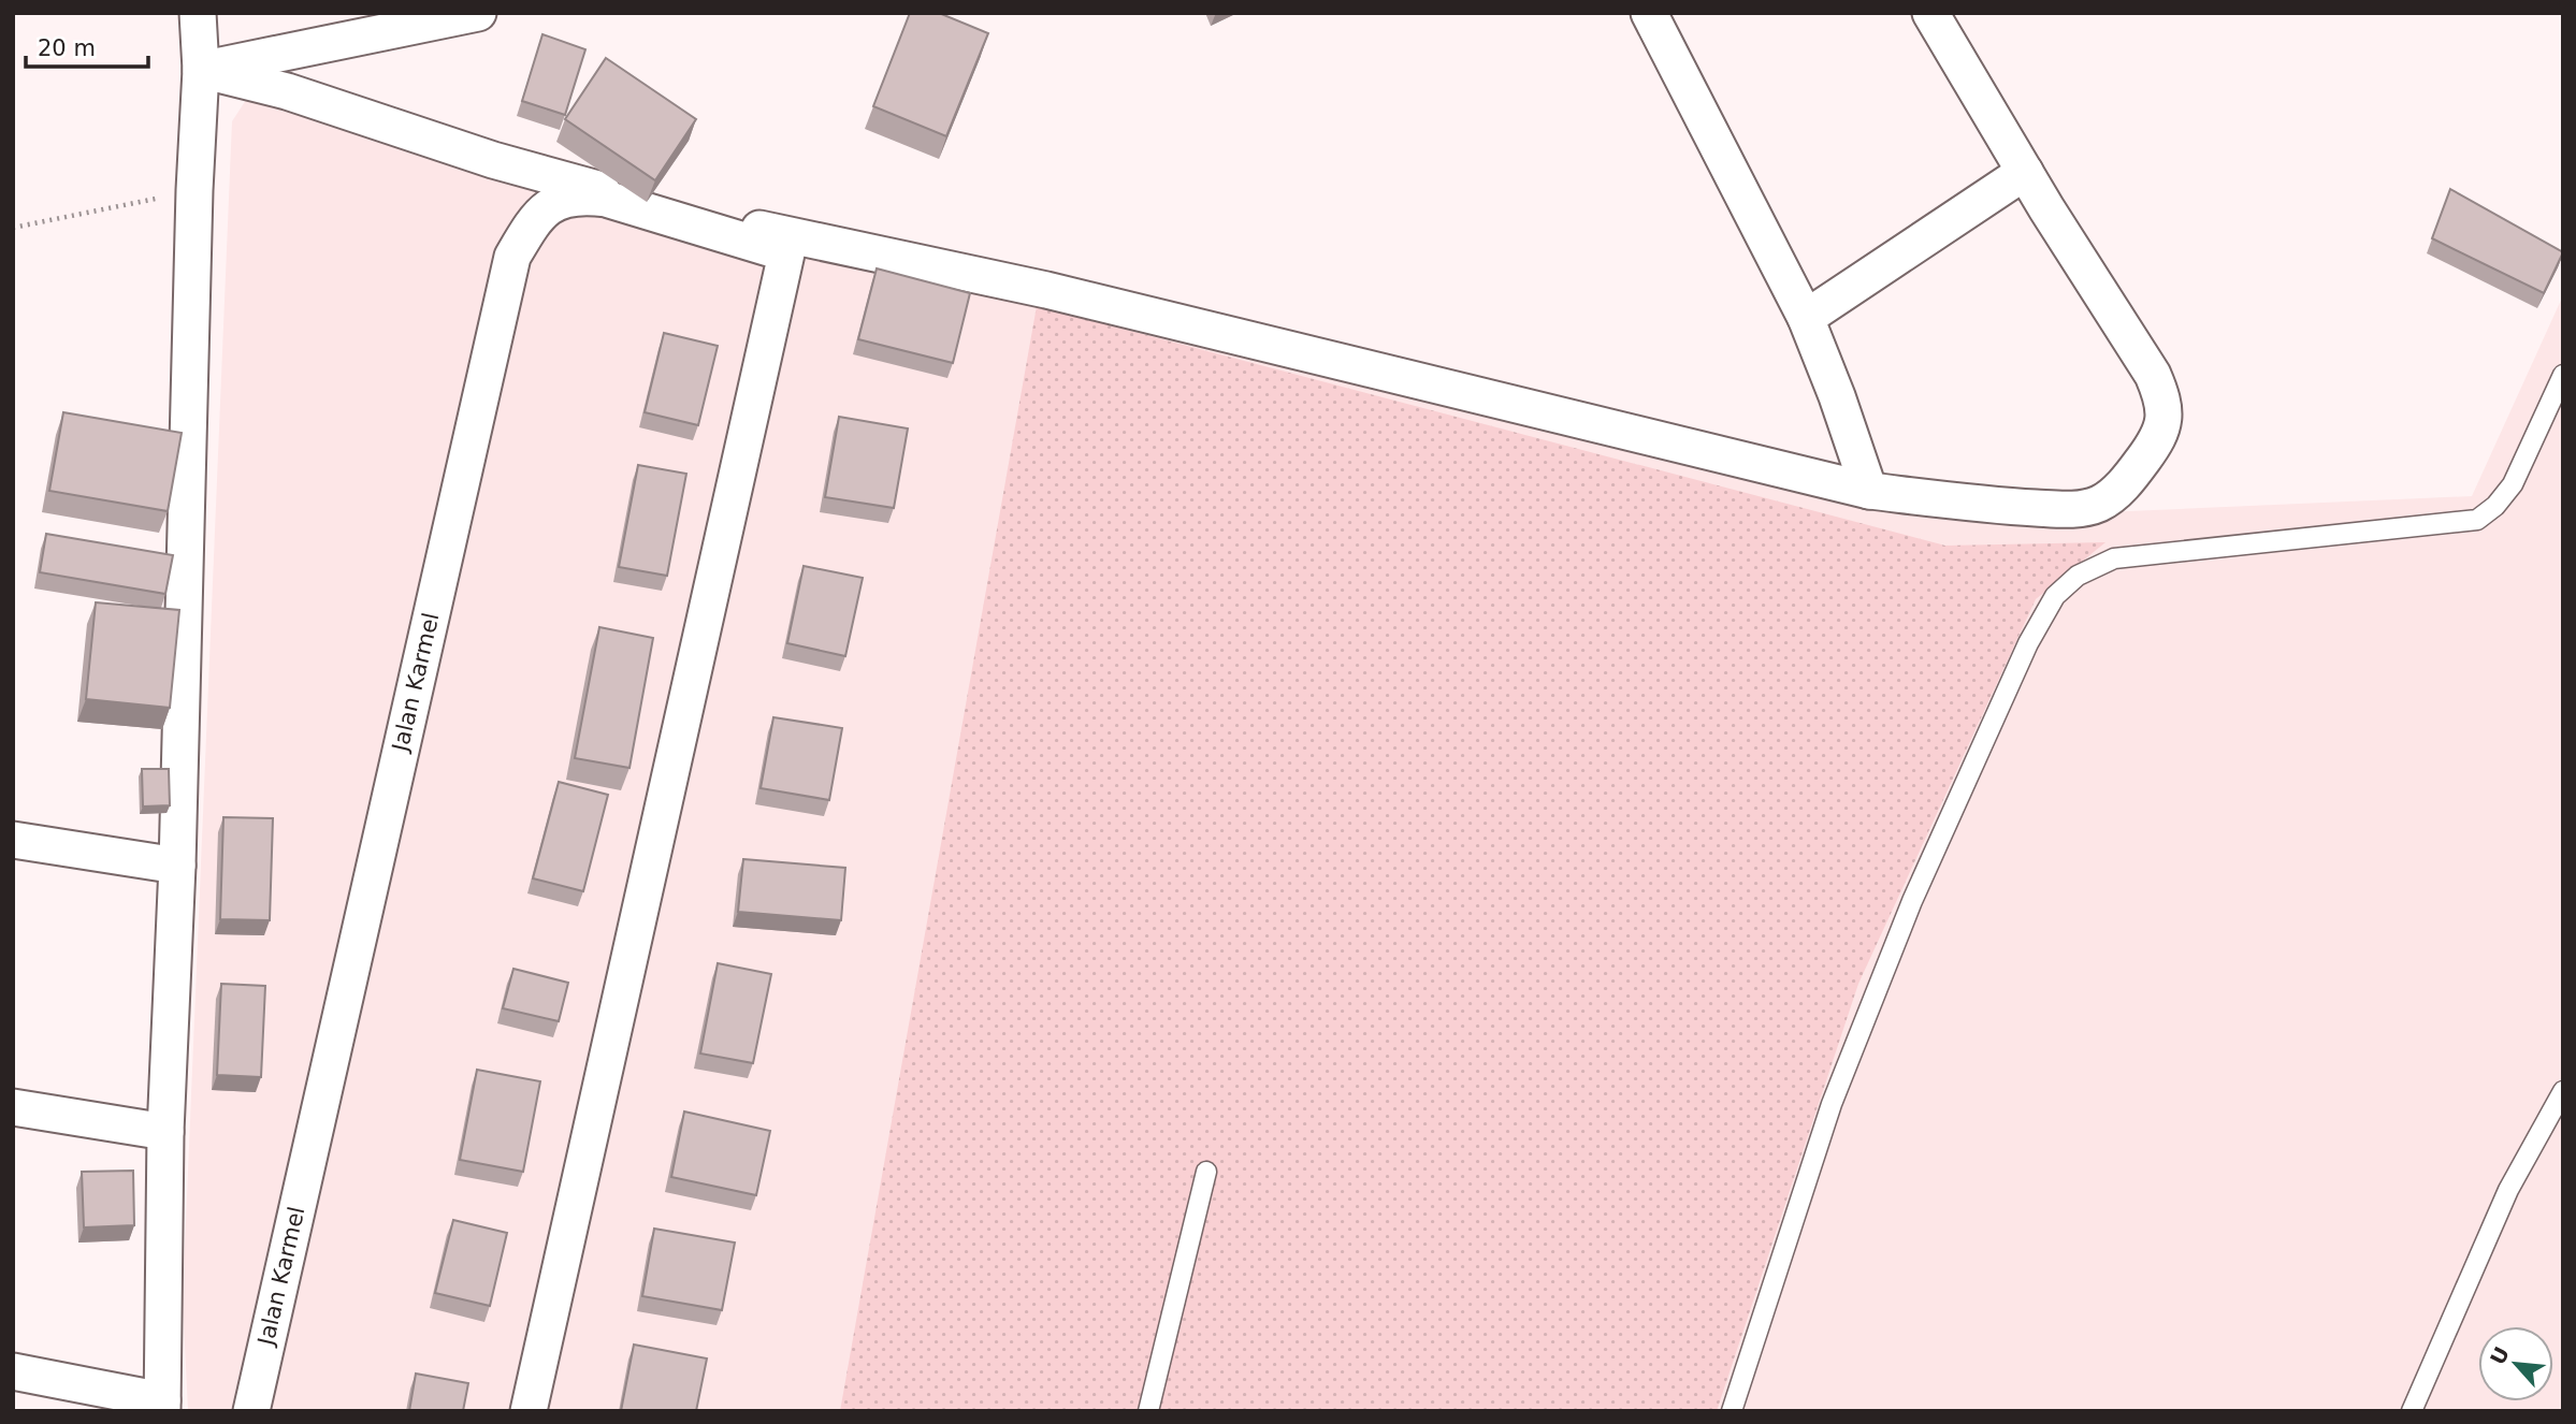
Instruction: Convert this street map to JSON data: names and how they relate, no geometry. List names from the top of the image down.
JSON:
{
  "streets": {
    "street": ["Jalan Karmel"]
  },
  "scale_bar": "20 m",
  "north": "top left"
}
